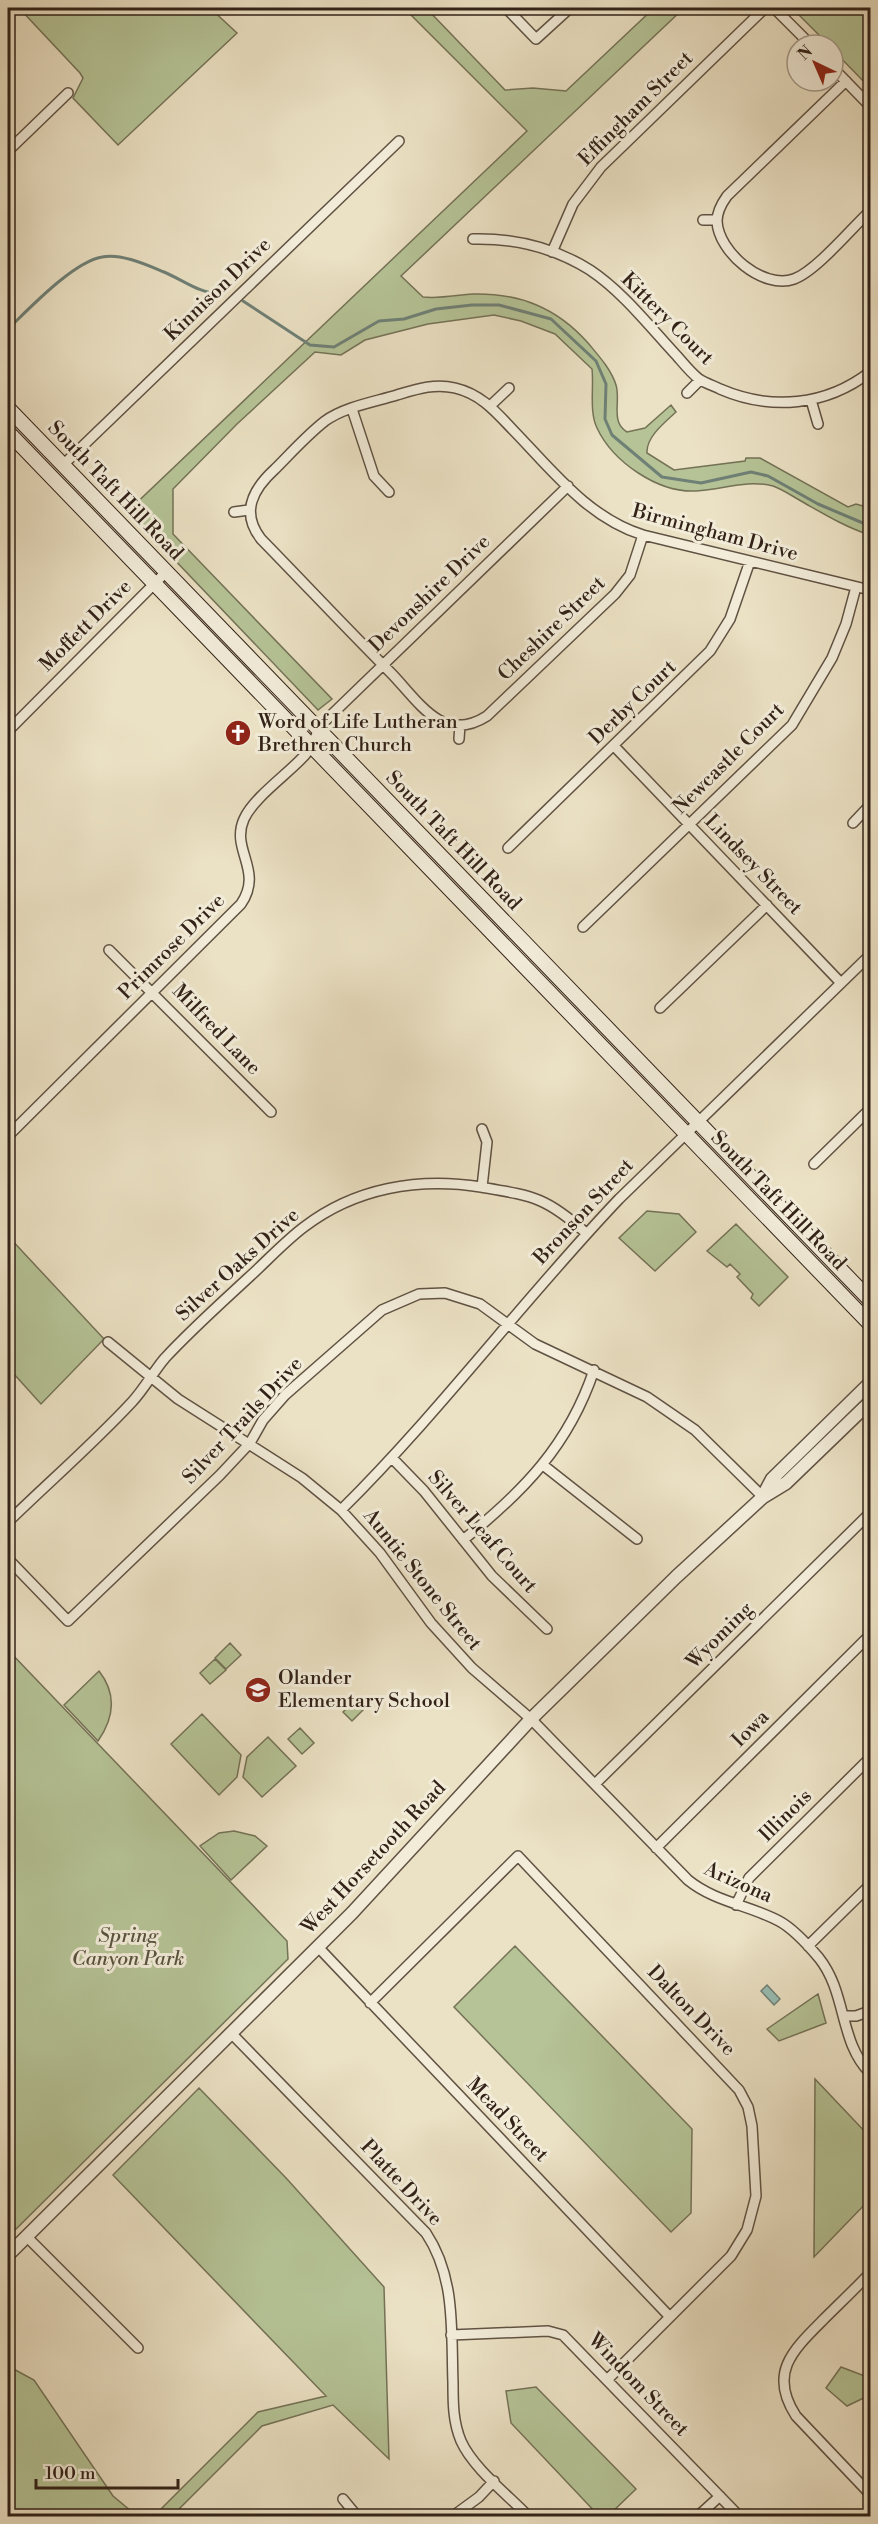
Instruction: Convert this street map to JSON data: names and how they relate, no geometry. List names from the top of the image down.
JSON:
{
  "streets": {
    "main road": ["South Taft Hill Road"],
    "street": [
      "Effingham Street",
      "Kinnison Drive",
      "Kittery Court",
      "Birmingham Drive",
      "Devonshire Drive",
      "Moffett Drive",
      "Cheshire Street",
      "Derby Court",
      "Newcastle Court",
      "Lindsey Street",
      "Primrose Drive",
      "Milfred Lane",
      "Bronson Street",
      "Silver Oaks Drive",
      "Silver Trails Drive",
      "Silver Leaf Court",
      "Auntie Stone Street",
      "Wyoming",
      "Iowa",
      "Illinois",
      "West Horsetooth Road",
      "Arizona",
      "Dalton Drive",
      "Mead Street",
      "Platte Drive",
      "Windom Street"
    ]
  },
  "crossings": [
    ["Effingham Street", "Kittery Court"],
    ["Kinnison Drive", "South Taft Hill Road"],
    ["South Taft Hill Road", "Devonshire Drive"],
    ["South Taft Hill Road", "Moffett Drive"],
    ["South Taft Hill Road", "Primrose Drive"],
    ["South Taft Hill Road", "Bronson Street"],
    ["Birmingham Drive", "Devonshire Drive"],
    ["Birmingham Drive", "Cheshire Street"],
    ["Birmingham Drive", "Derby Court"],
    ["Birmingham Drive", "Newcastle Court"],
    ["Devonshire Drive", "Primrose Drive"],
    ["Derby Court", "Lindsey Street"],
    ["Newcastle Court", "Lindsey Street"],
    ["Lindsey Street", "Bronson Street"],
    ["Primrose Drive", "Milfred Lane"],
    ["Bronson Street", "Silver Oaks Drive"],
    ["Bronson Street", "Silver Trails Drive"],
    ["Bronson Street", "Silver Leaf Court"],
    ["Bronson Street", "Auntie Stone Street"],
    ["Silver Oaks Drive", "Auntie Stone Street"],
    ["Silver Trails Drive", "Auntie Stone Street"],
    ["Silver Trails Drive", "West Horsetooth Road"],
    ["Auntie Stone Street", "West Horsetooth Road"],
    ["Auntie Stone Street", "Arizona"],
    ["Wyoming", "Arizona"],
    ["Iowa", "Arizona"],
    ["Illinois", "Arizona"],
    ["West Horsetooth Road", "Arizona"],
    ["West Horsetooth Road", "Mead Street"],
    ["West Horsetooth Road", "Platte Drive"],
    ["Dalton Drive", "Mead Street"],
    ["Dalton Drive", "Windom Street"],
    ["Platte Drive", "Windom Street"]
  ],
  "parks": ["Spring Canyon Park"],
  "places": {
    "church": ["Word of Life Lutheran Brethren Church"],
    "school or university": ["Olander Elementary School"]
  },
  "scale_bar": "100 m",
  "north": "top left"
}
